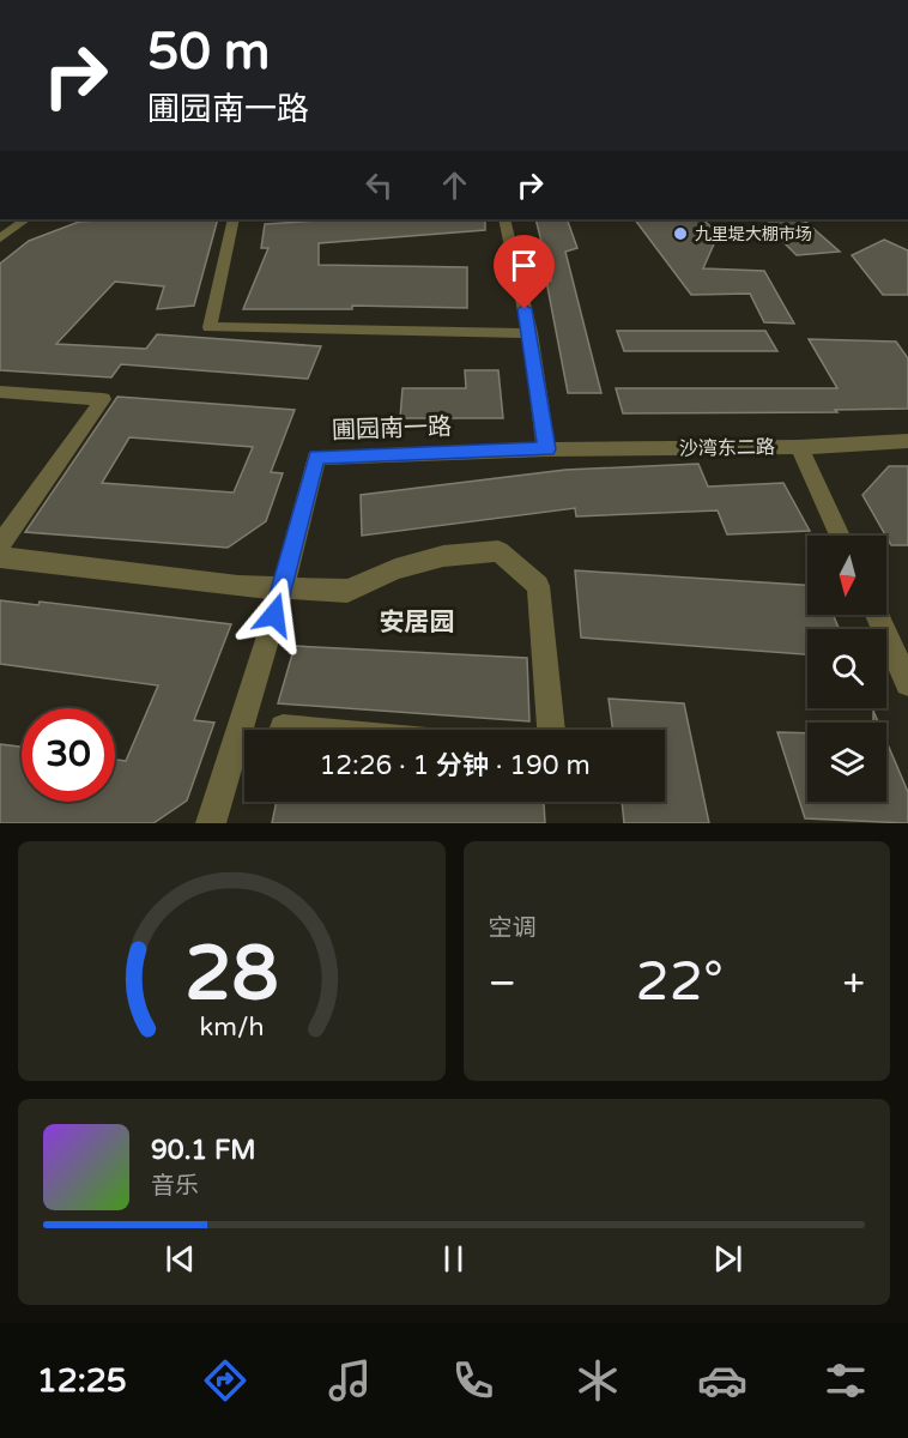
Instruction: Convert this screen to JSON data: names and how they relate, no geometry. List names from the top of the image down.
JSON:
{
  "streets": {
    "street": ["圃园南一路", "沙湾东二路"]
  },
  "crossings": [
    ["圃园南一路", "沙湾东二路"]
  ],
  "districts": ["安居园"],
  "places": ["九里堤大棚市场"],
  "north": "bottom",
  "page": {
    "turn": ["50 m", "圃园南一路"],
    "limit": "30",
    "trip": "12:26 · 1 分钟 · 190 m",
    "tile": "空调",
    "heat": ["−", "22°", "+"],
    "song": ["90.1 FM", "音乐"],
    "tabs": "12:25",
    "gauge": ["28", "km/h"]
  }
}
